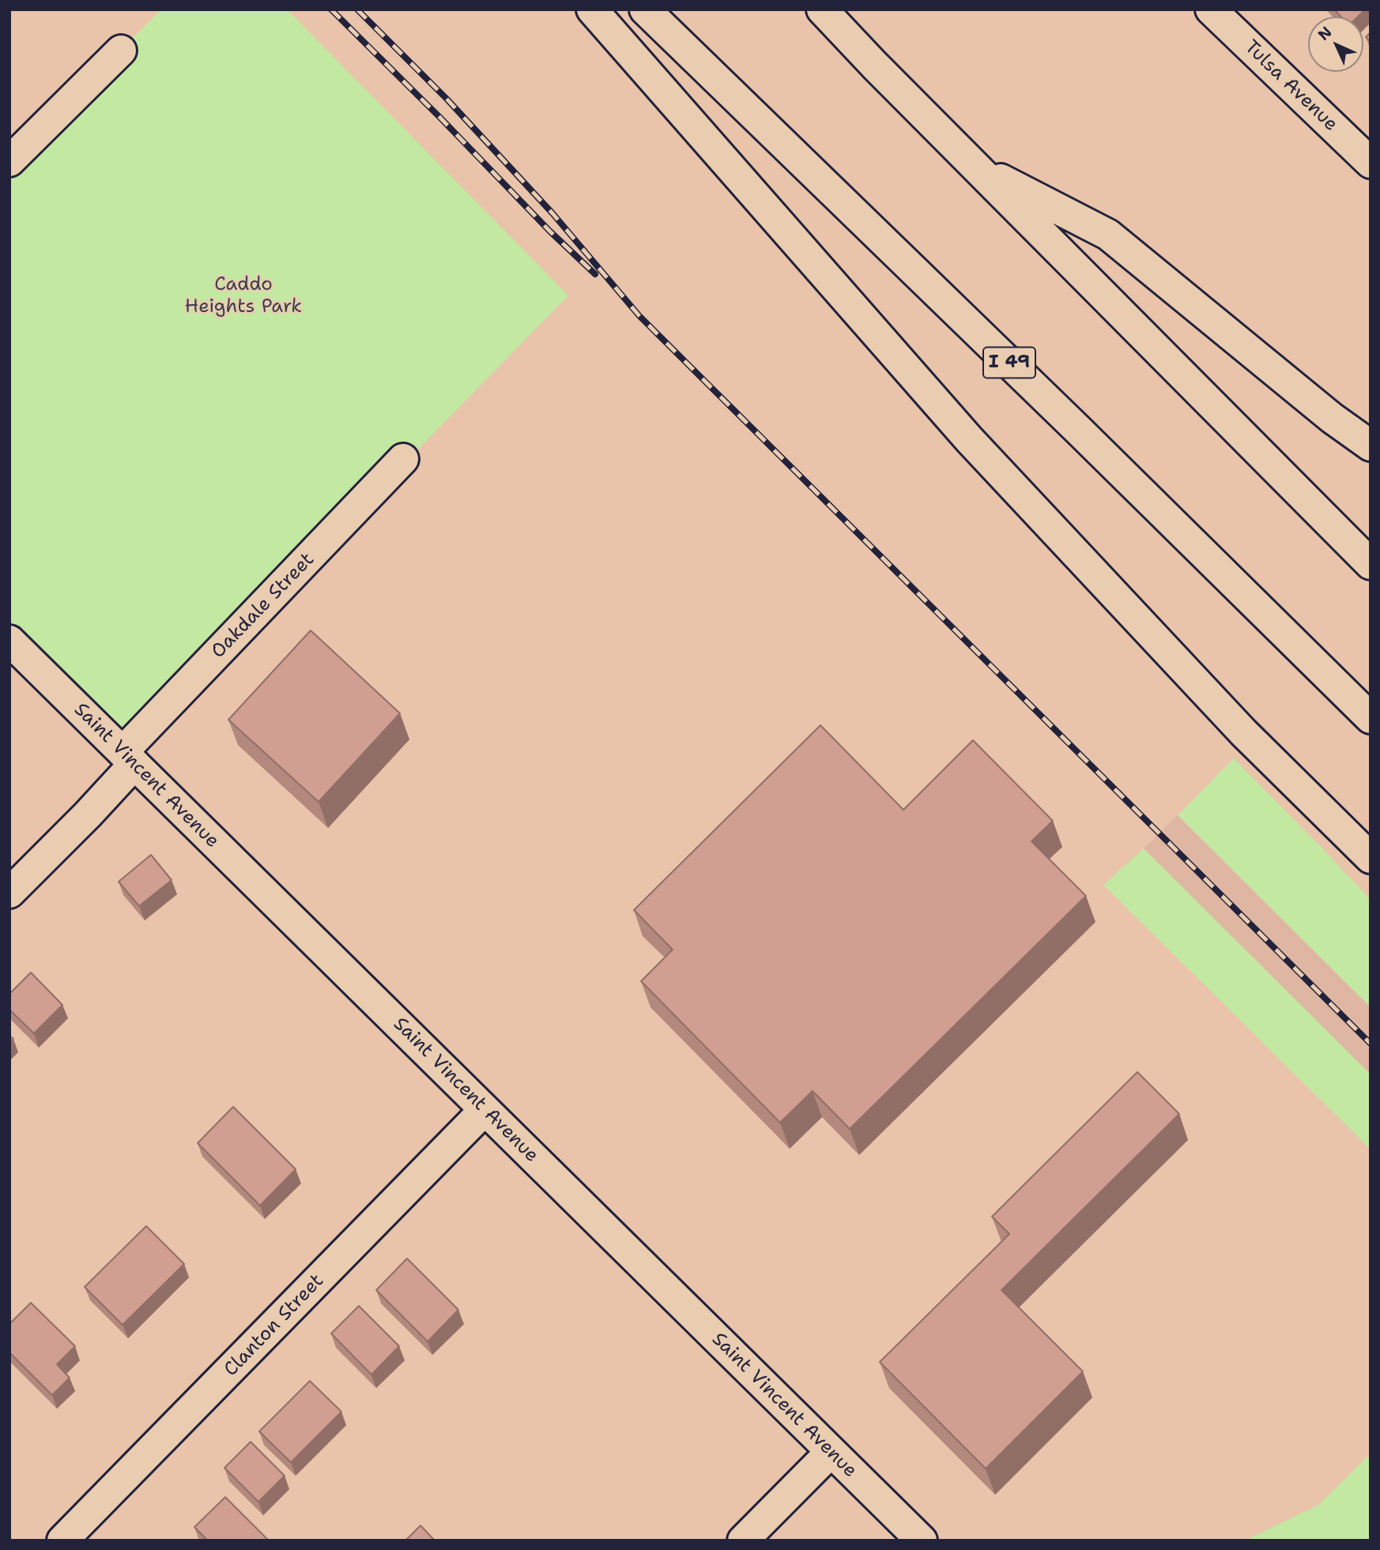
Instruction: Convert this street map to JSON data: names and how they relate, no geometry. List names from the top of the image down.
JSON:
{
  "streets": {
    "main road": [
      "Tulsa Avenue",
      "I 49",
      "Oakdale Street",
      "Saint Vincent Avenue",
      "Clanton Street"
    ]
  },
  "crossings": [
    ["Oakdale Street", "Saint Vincent Avenue"],
    ["Saint Vincent Avenue", "Clanton Street"]
  ],
  "parks": ["Caddo Heights Park"],
  "north": "top left"
}
